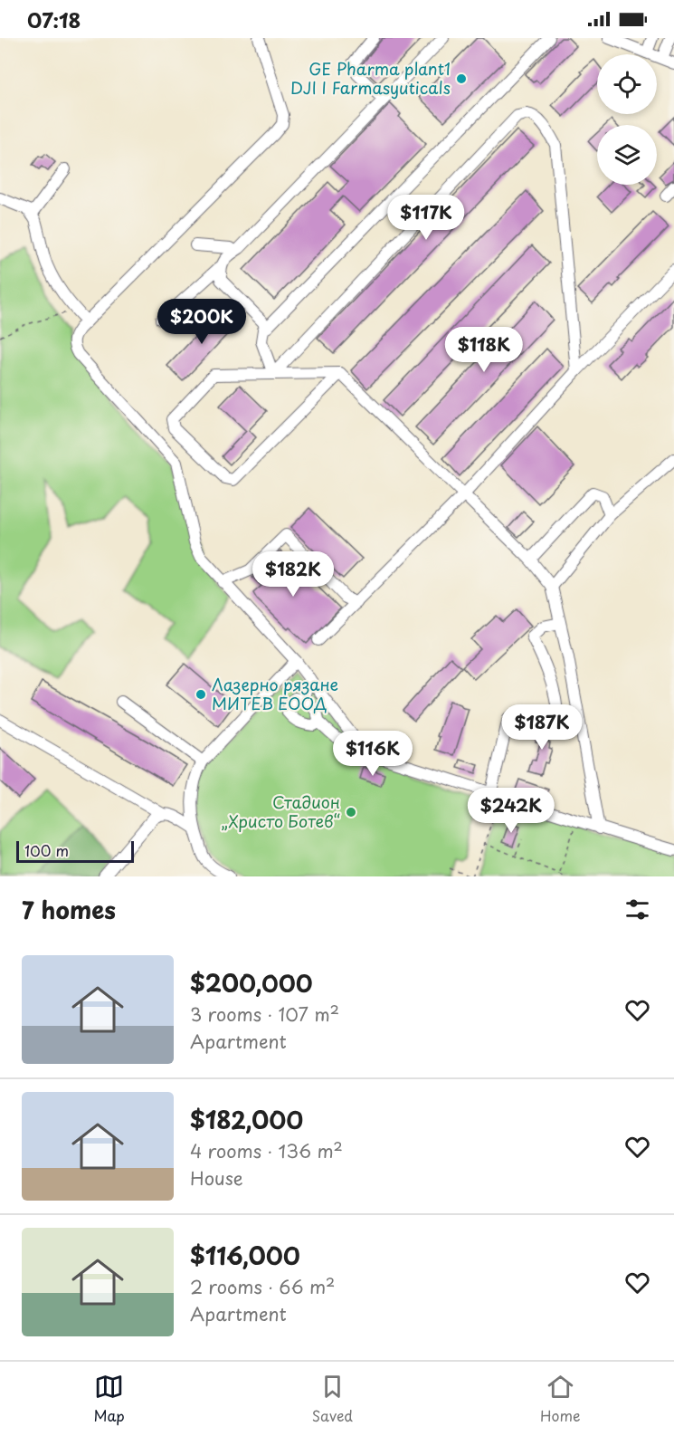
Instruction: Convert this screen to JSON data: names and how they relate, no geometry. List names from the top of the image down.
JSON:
{
  "places": ["GE Pharma plant1 DJI I Farmasyuticals", "Лазерно рязане МИТЕВ ЕООД", "Стадион „Христо Ботев“"],
  "scale_bar": "100 m",
  "page": {
    "status": "07:18",
    "price": [
      "$117K",
      "$200K",
      "$118K",
      "$182K",
      "$187K",
      "$116K",
      "$242K"
    ],
    "scale": "100 m",
    "heading": "7 homes",
    "list": [
      {
        "name": "$200,000",
        "note": "3 rooms · 107 m² · Apartment"
      },
      {
        "name": "$182,000",
        "note": "4 rooms · 136 m² · House"
      },
      {
        "name": "$116,000",
        "note": "2 rooms · 66 m² · Apartment"
      }
    ],
    "tabs": ["Map", "Saved", "Home"]
  }
}
